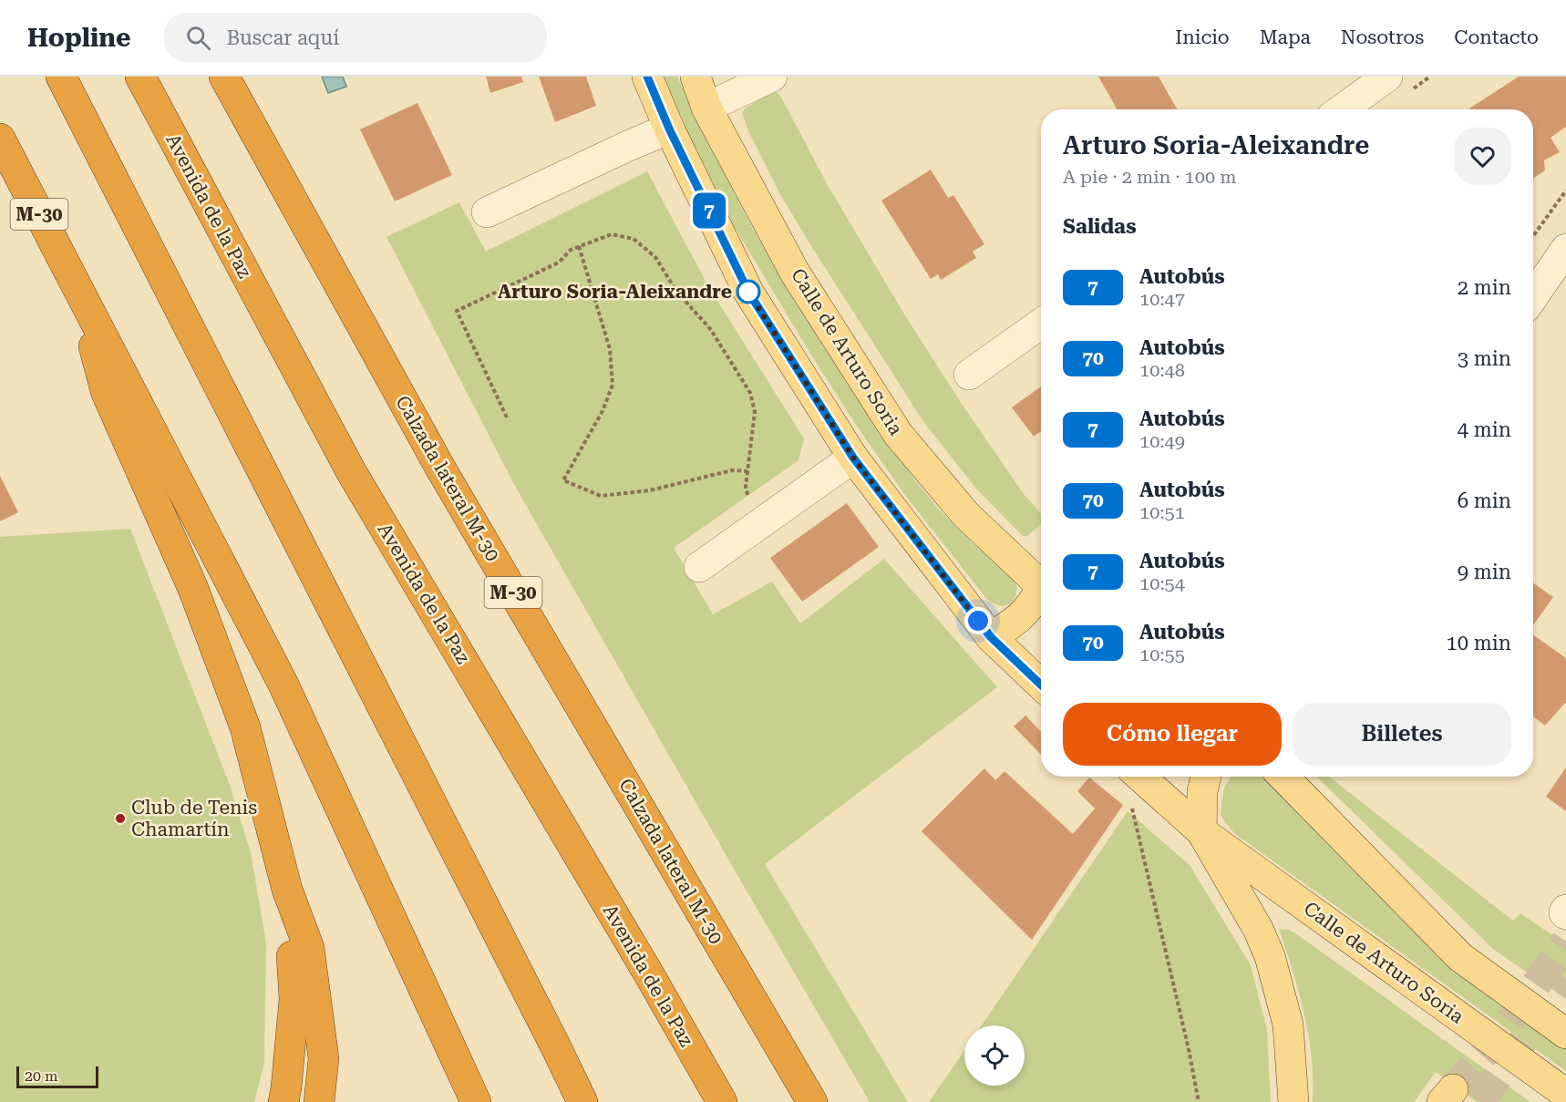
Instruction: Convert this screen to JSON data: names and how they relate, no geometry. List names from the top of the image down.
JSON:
{
  "streets": {
    "highway": ["Avenida de la Paz", "M-30", "Calzada lateral M-30"],
    "main road": ["Calle de Arturo Soria"]
  },
  "places": ["Arturo Soria-Aleixandre", "Club de Tenis Chamartín"],
  "lines": ["bus line 7"],
  "scale_bar": "20 m",
  "page": {
    "header": "Hopline",
    "search": "Buscar aquí",
    "nav": [
      "Inicio",
      "Mapa",
      "Nosotros",
      "Contacto"
    ],
    "on_map": "7",
    "heading": [
      ["Arturo Soria-Aleixandre", "A pie · 2 min · 100 m"],
      "Salidas"
    ],
    "list": [
      {
        "mark": "7",
        "name": "Autobús",
        "note": "10:47",
        "value": "2 min"
      },
      {
        "mark": "70",
        "name": "Autobús",
        "note": "10:48",
        "value": "3 min"
      },
      {
        "mark": "7",
        "name": "Autobús",
        "note": "10:49",
        "value": "4 min"
      },
      {
        "mark": "70",
        "name": "Autobús",
        "note": "10:51",
        "value": "6 min"
      },
      {
        "mark": "7",
        "name": "Autobús",
        "note": "10:54",
        "value": "9 min"
      },
      {
        "mark": "70",
        "name": "Autobús",
        "note": "10:55",
        "value": "10 min"
      }
    ],
    "buttons": ["Cómo llegar", "Billetes"],
    "scale": "20 m"
  }
}
